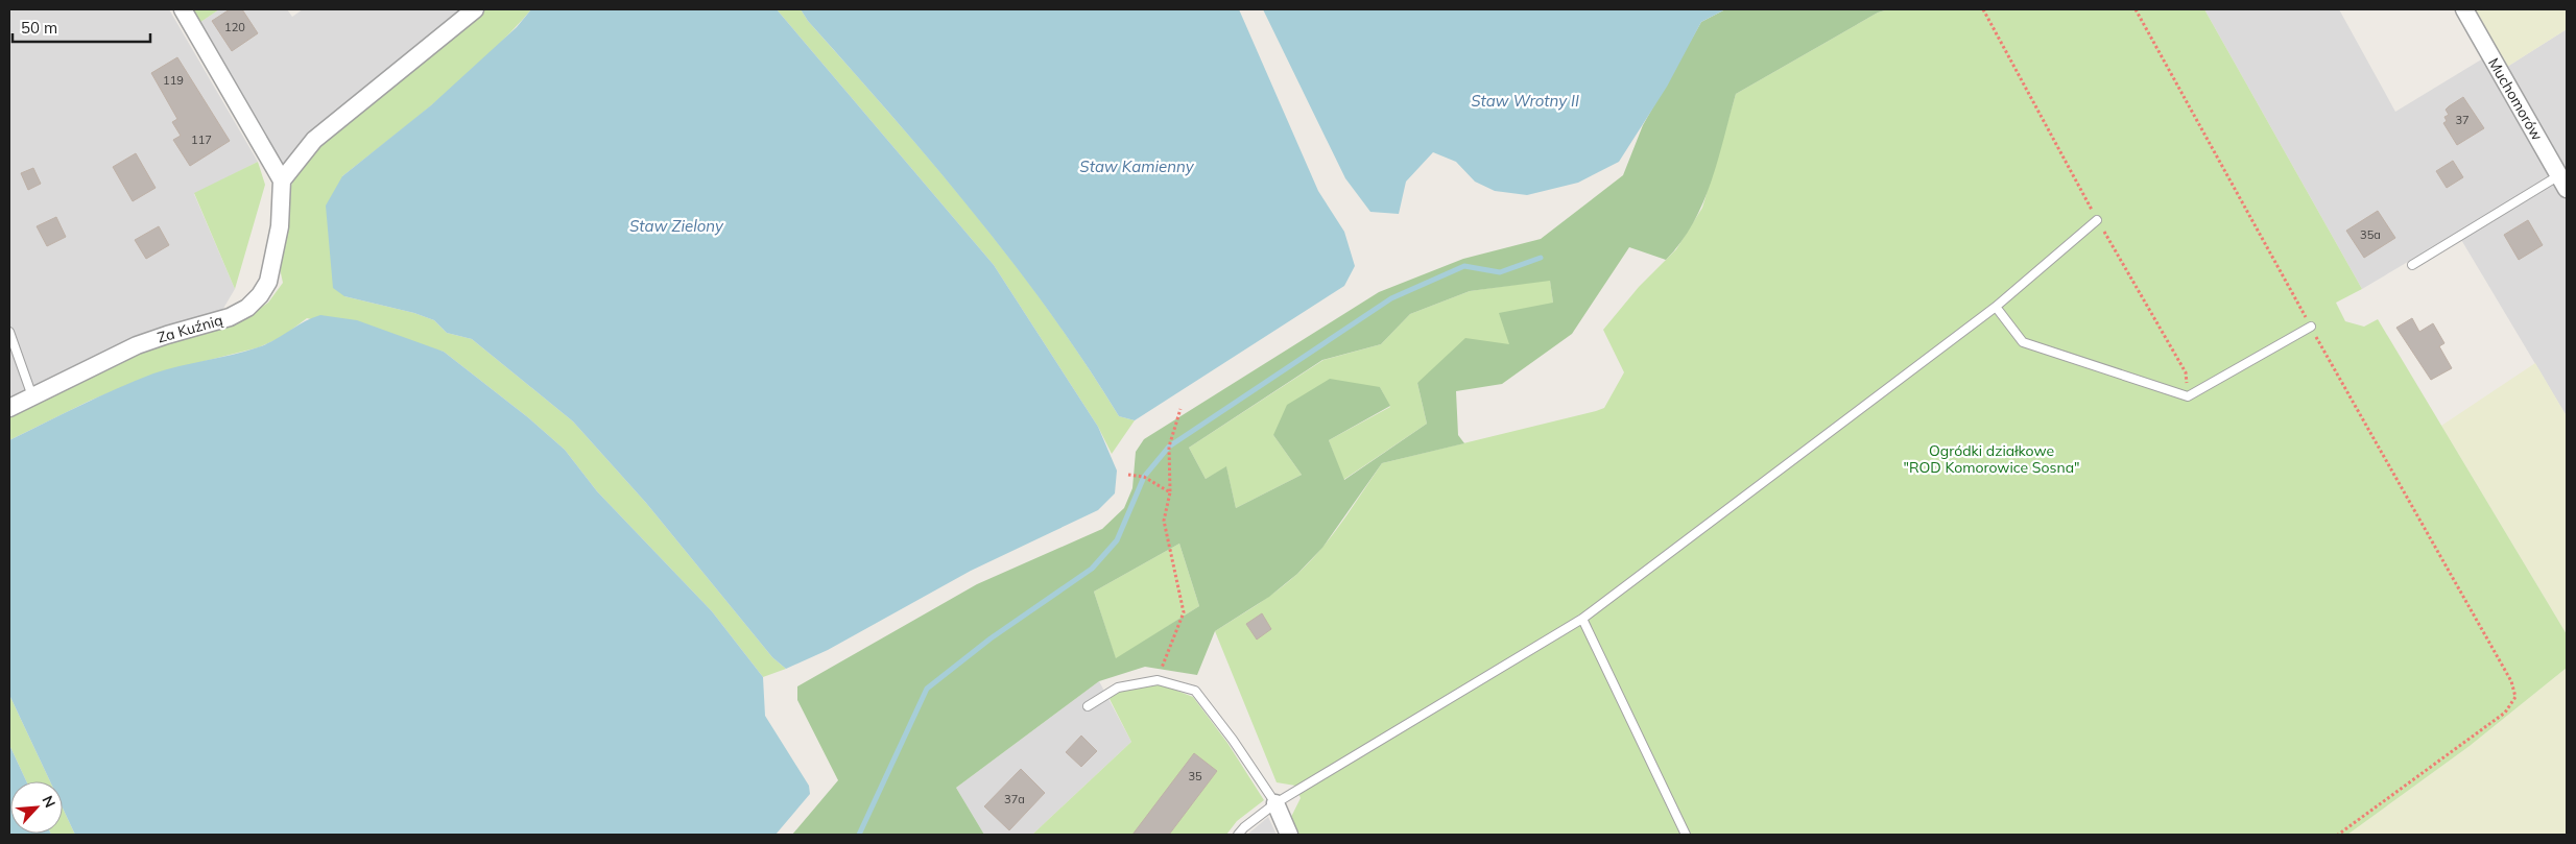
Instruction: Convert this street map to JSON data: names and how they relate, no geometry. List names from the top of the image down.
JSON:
{
  "streets": {
    "street": ["Muchomorów", "Za Kuźnią"]
  },
  "water": ["Staw Wrotny II", "Staw Kamienny", "Staw Zielony"],
  "parks": ["Ogródki działkowe \"ROD Komorowice Sosna\""],
  "house_numbers": [
    "120",
    "119",
    "37",
    "117",
    "35a",
    "35",
    "37a"
  ],
  "scale_bar": "50 m",
  "north": "top right"
}
